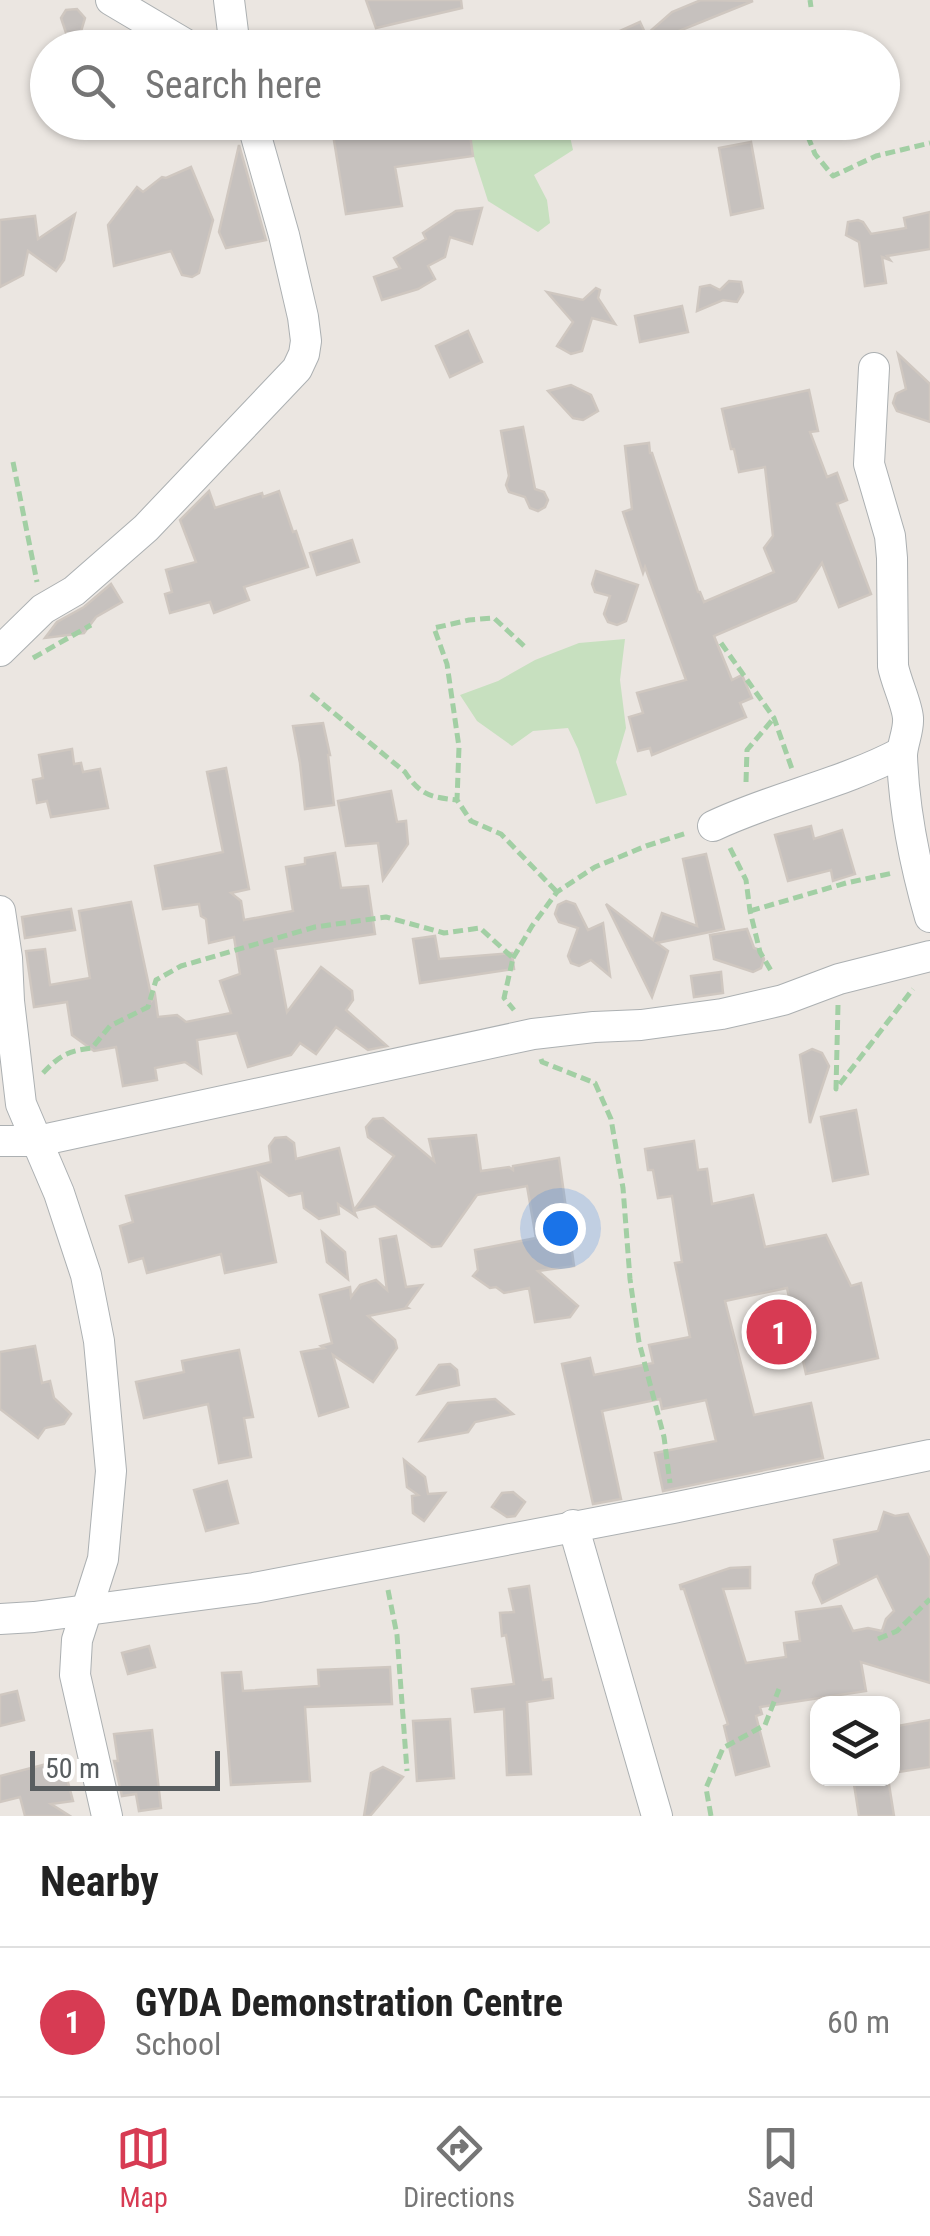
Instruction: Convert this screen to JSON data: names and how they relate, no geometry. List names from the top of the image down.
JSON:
{
  "scale_bar": "50 m",
  "page": {
    "search": "Search here",
    "pins": "1",
    "scale": "50 m",
    "heading": "Nearby",
    "list": [
      {
        "mark": "1",
        "name": "GYDA Demonstration Centre",
        "note": "School",
        "value": "60 m"
      }
    ],
    "nav": ["Map", "Directions", "Saved"]
  }
}
